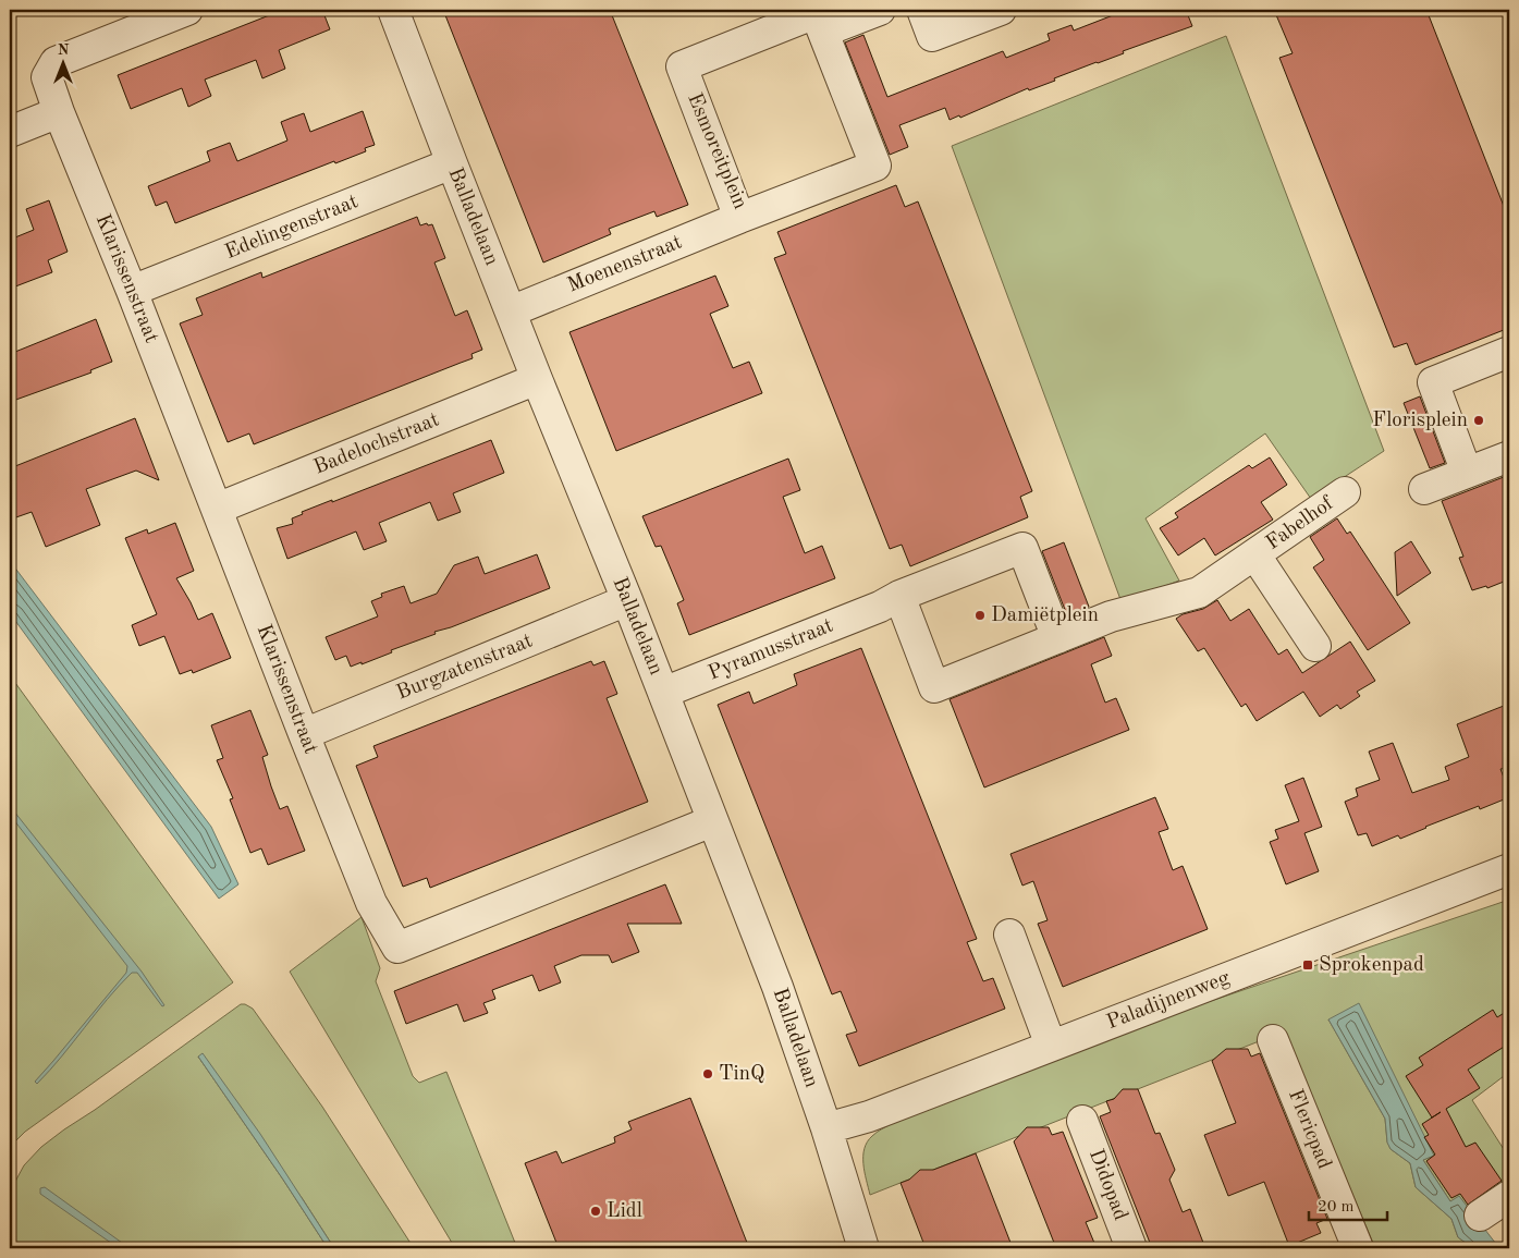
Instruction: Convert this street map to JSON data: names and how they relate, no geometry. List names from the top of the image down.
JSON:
{
  "streets": {
    "street": [
      "Esmoreitplein",
      "Balladelaan",
      "Edelingenstraat",
      "Moenenstraat",
      "Klarissenstraat",
      "Badelochstraat",
      "Fabelhof",
      "Pyramusstraat",
      "Burgzatenstraat",
      "Paladijnenweg",
      "Flericpad",
      "Didopad"
    ]
  },
  "crossings": [
    ["Esmoreitplein", "Moenenstraat"],
    ["Balladelaan", "Edelingenstraat"],
    ["Balladelaan", "Moenenstraat"],
    ["Balladelaan", "Klarissenstraat"],
    ["Balladelaan", "Badelochstraat"],
    ["Balladelaan", "Pyramusstraat"],
    ["Balladelaan", "Burgzatenstraat"],
    ["Balladelaan", "Paladijnenweg"],
    ["Edelingenstraat", "Klarissenstraat"],
    ["Klarissenstraat", "Badelochstraat"],
    ["Klarissenstraat", "Burgzatenstraat"]
  ],
  "places": {
    "other": [
      "Florisplein",
      "Damiëtplein",
      "TinQ",
      "Lidl"
    ],
    "transit": ["Sprokenpad"]
  },
  "scale_bar": "20 m",
  "north": "top"
}
